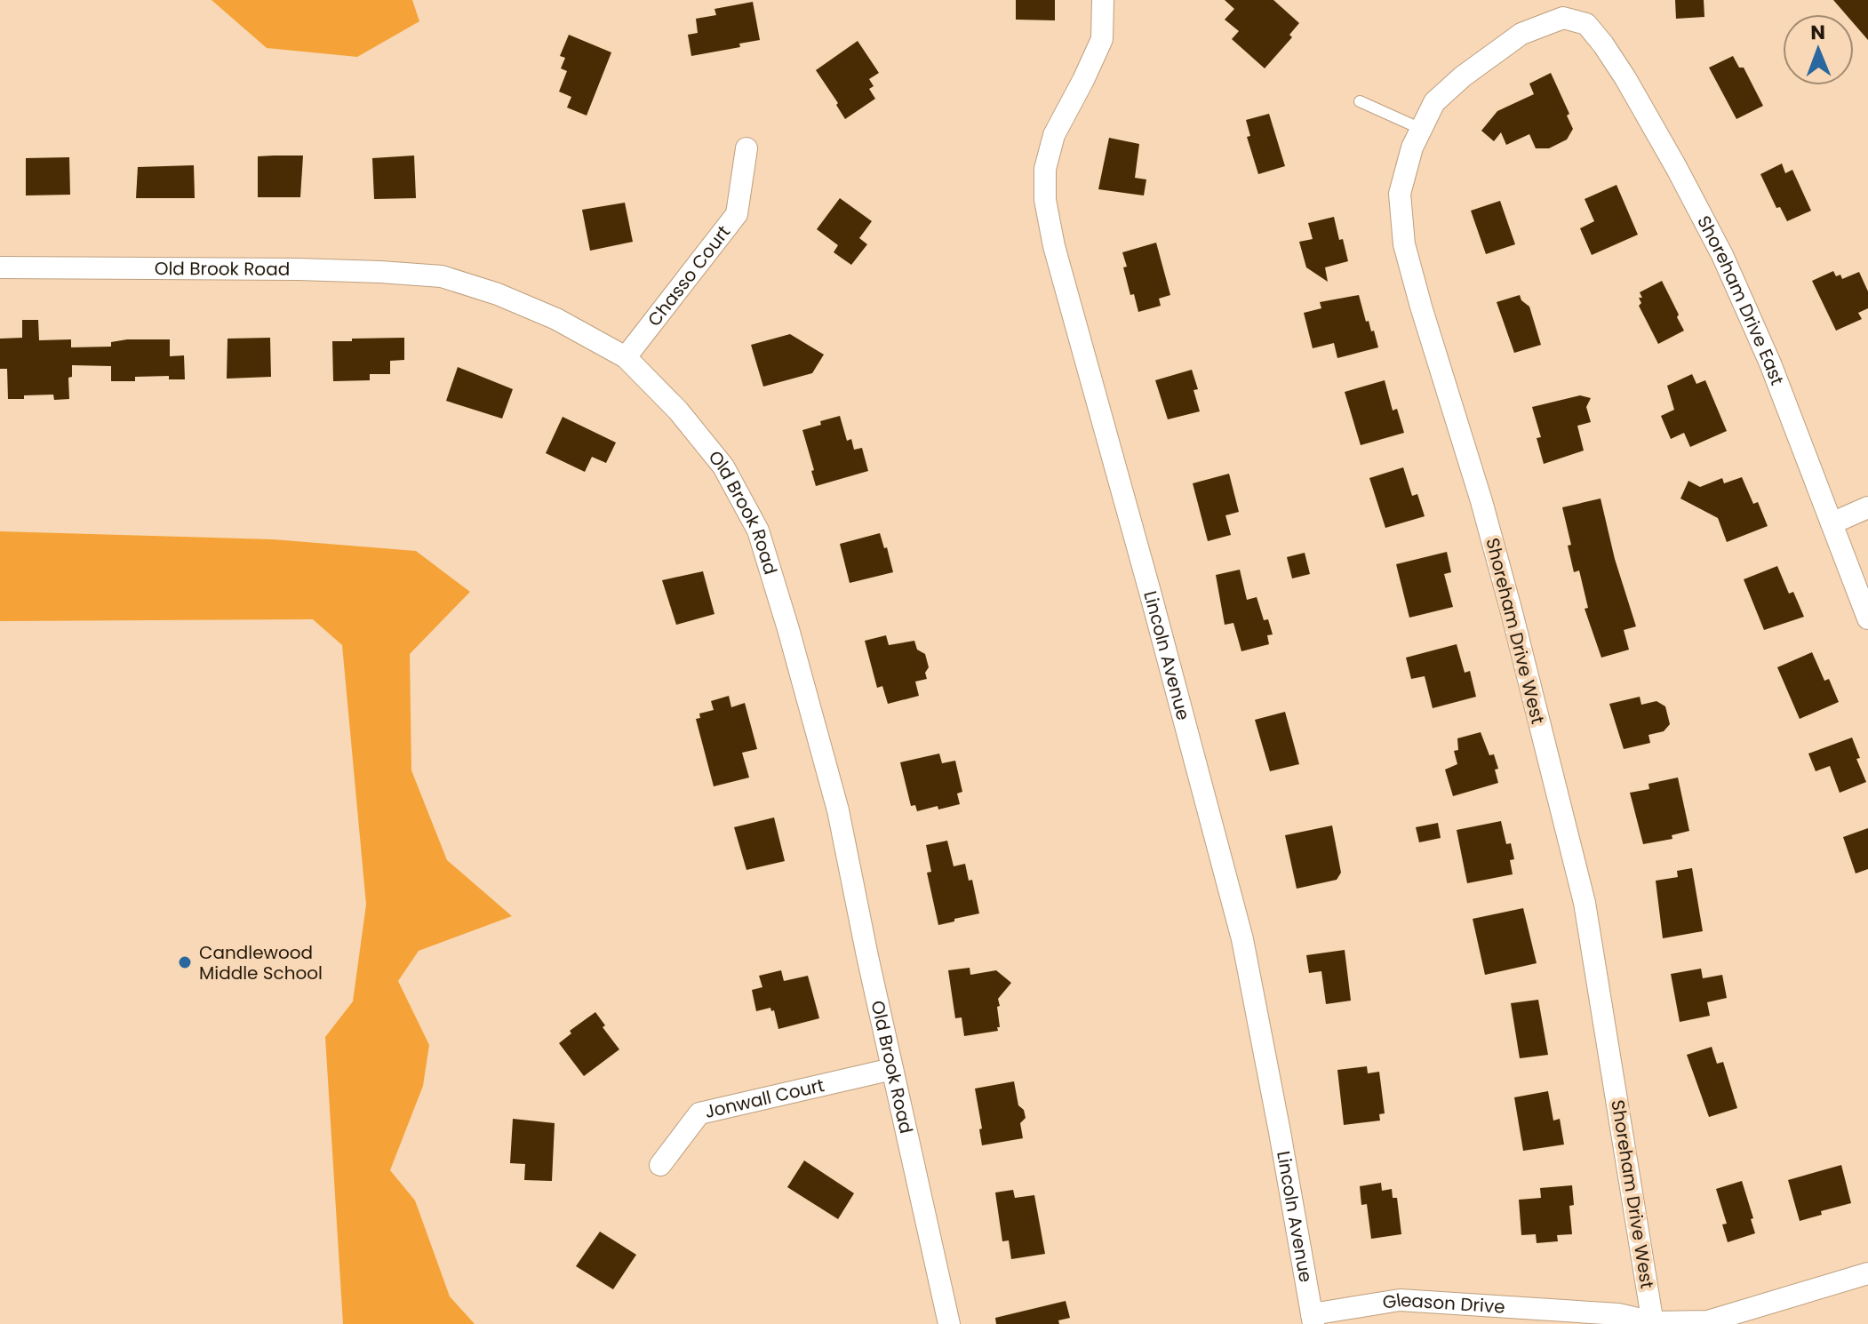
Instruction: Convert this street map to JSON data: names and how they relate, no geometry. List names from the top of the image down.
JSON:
{
  "streets": {
    "street": [
      "Old Brook Road",
      "Chasso Court",
      "Shoreham Drive East",
      "Shoreham Drive West",
      "Lincoln Avenue",
      "Jonwall Court",
      "Gleason Drive"
    ]
  },
  "crossings": [
    ["Old Brook Road", "Chasso Court"],
    ["Old Brook Road", "Jonwall Court"],
    ["Shoreham Drive East", "Shoreham Drive West"],
    ["Shoreham Drive West", "Gleason Drive"],
    ["Lincoln Avenue", "Gleason Drive"]
  ],
  "places": ["Candlewood Middle School"],
  "north": "top"
}
